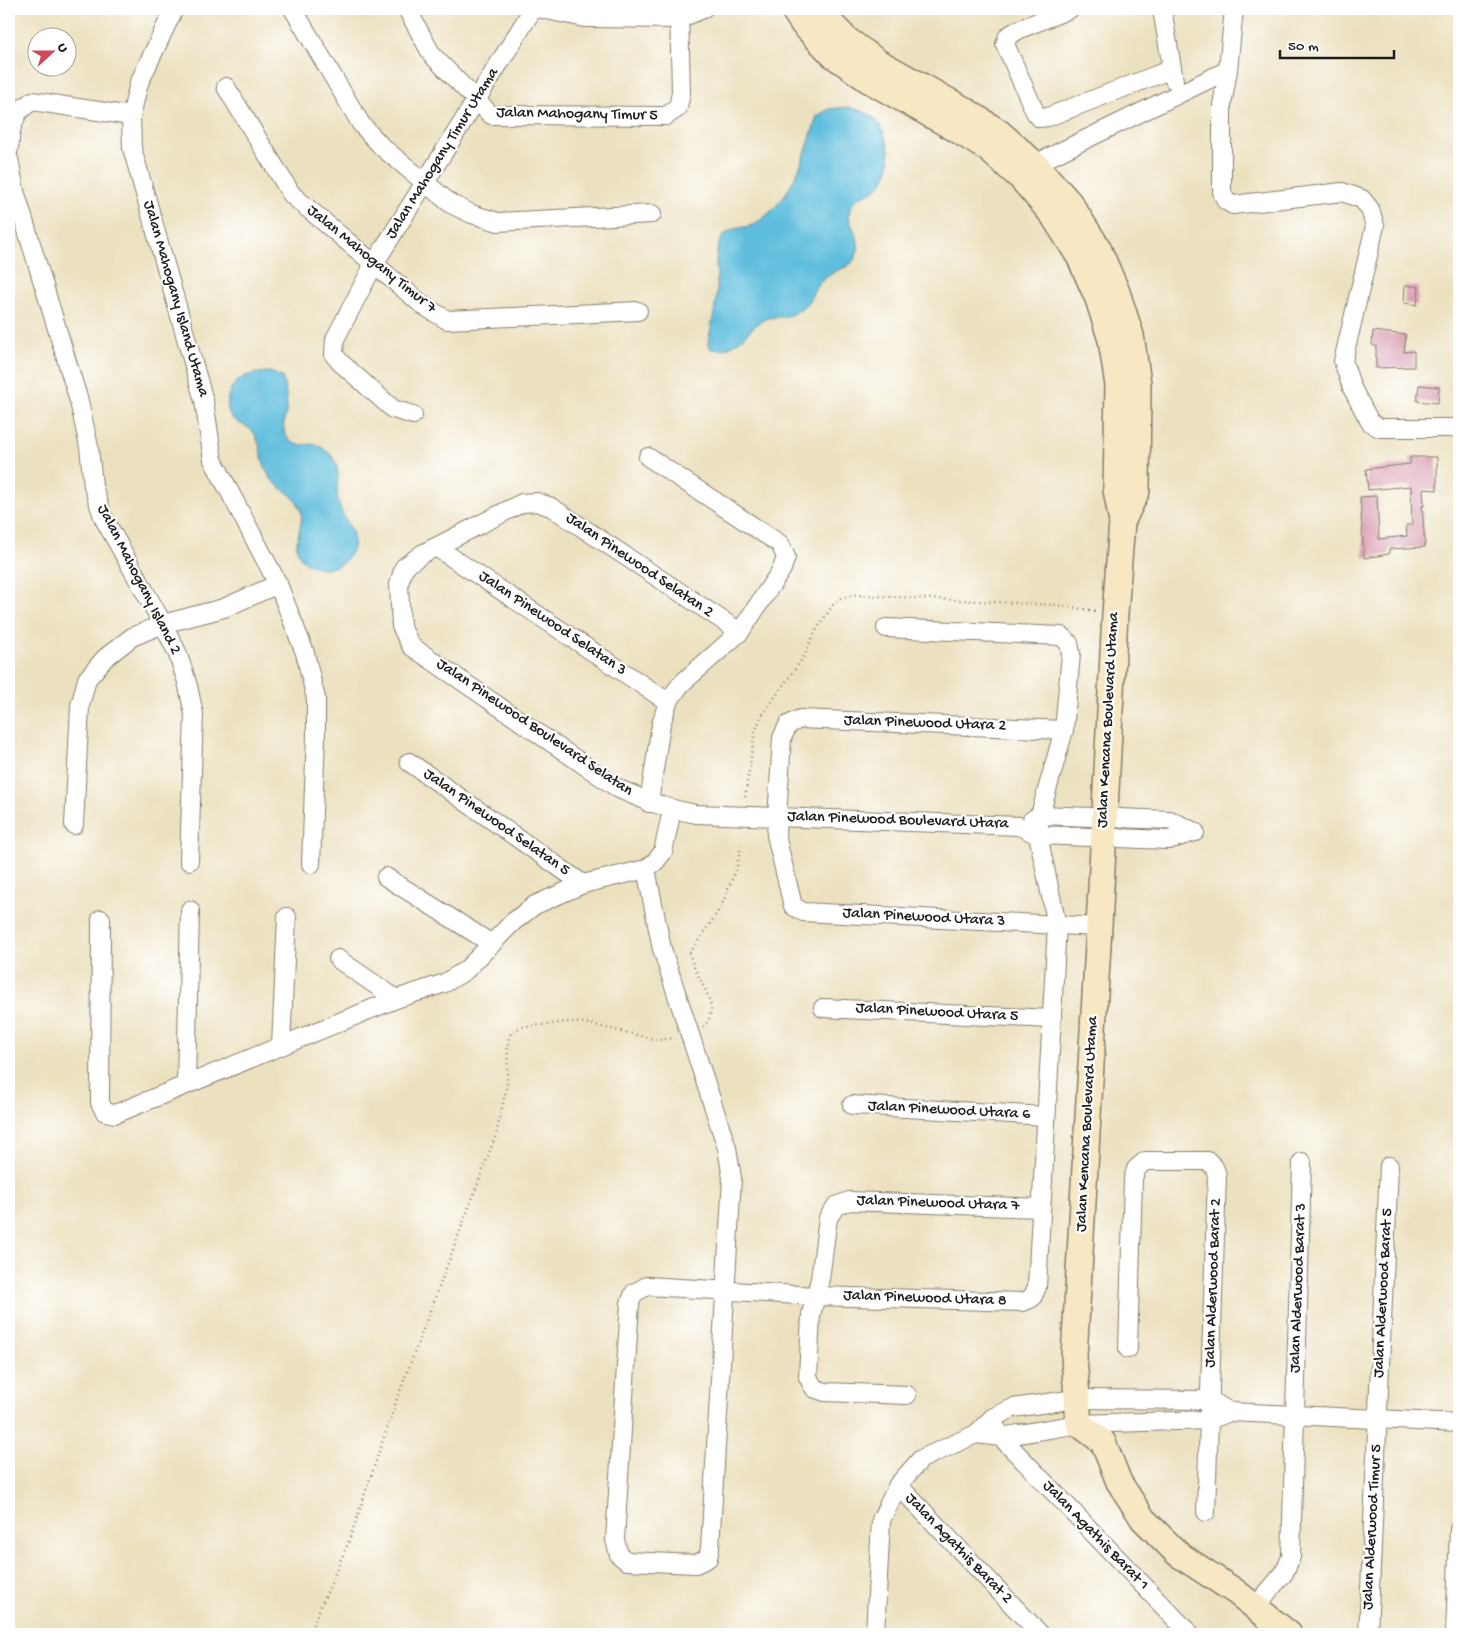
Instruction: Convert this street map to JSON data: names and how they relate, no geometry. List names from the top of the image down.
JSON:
{
  "streets": {
    "street": [
      "Jalan Mahogany Timur 5",
      "Jalan Mahogany Timur Utama",
      "Jalan Mahogany Timur 7",
      "Jalan Mahogany Island Utama",
      "Jalan Pinewood Selatan 2",
      "Jalan Mahogany Island 2",
      "Jalan Pinewood Selatan 3",
      "Jalan Kencana Boulevard Utama",
      "Jalan Pinewood Utara 2",
      "Jalan Pinewood Boulevard Selatan",
      "Jalan Pinewood Boulevard Utara",
      "Jalan Pinewood Selatan 5",
      "Jalan Pinewood Utara 3",
      "Jalan Pinewood Utara 5",
      "Jalan Pinewood Utara 6",
      "Jalan Pinewood Utara 7",
      "Jalan Alderwood Barat 2",
      "Jalan Alderwood Barat 3",
      "Jalan Alderwood Barat 5",
      "Jalan Pinewood Utara 8",
      "Jalan Alderwood Timur 5",
      "Jalan Agathis Barat 1",
      "Jalan Agathis Barat 2"
    ]
  },
  "crossings": [
    ["Jalan Mahogany Timur 5", "Jalan Mahogany Timur Utama"],
    ["Jalan Mahogany Timur Utama", "Jalan Mahogany Timur 7"],
    ["Jalan Pinewood Selatan 2", "Jalan Pinewood Selatan 3"],
    ["Jalan Pinewood Selatan 2", "Jalan Pinewood Boulevard Selatan"],
    ["Jalan Pinewood Selatan 3", "Jalan Pinewood Boulevard Selatan"],
    ["Jalan Kencana Boulevard Utama", "Jalan Pinewood Boulevard Utara"],
    ["Jalan Kencana Boulevard Utama", "Jalan Pinewood Utara 3"],
    ["Jalan Pinewood Utara 2", "Jalan Pinewood Boulevard Selatan"],
    ["Jalan Pinewood Utara 2", "Jalan Pinewood Boulevard Utara"],
    ["Jalan Pinewood Utara 2", "Jalan Pinewood Utara 3"],
    ["Jalan Pinewood Boulevard Selatan", "Jalan Pinewood Boulevard Utara"],
    ["Jalan Pinewood Boulevard Selatan", "Jalan Pinewood Utara 3"],
    ["Jalan Pinewood Boulevard Utara", "Jalan Pinewood Utara 3"],
    ["Jalan Pinewood Utara 7", "Jalan Pinewood Utara 8"],
    ["Jalan Alderwood Barat 5", "Jalan Alderwood Timur 5"]
  ],
  "scale_bar": "50 m",
  "north": "right"
}
